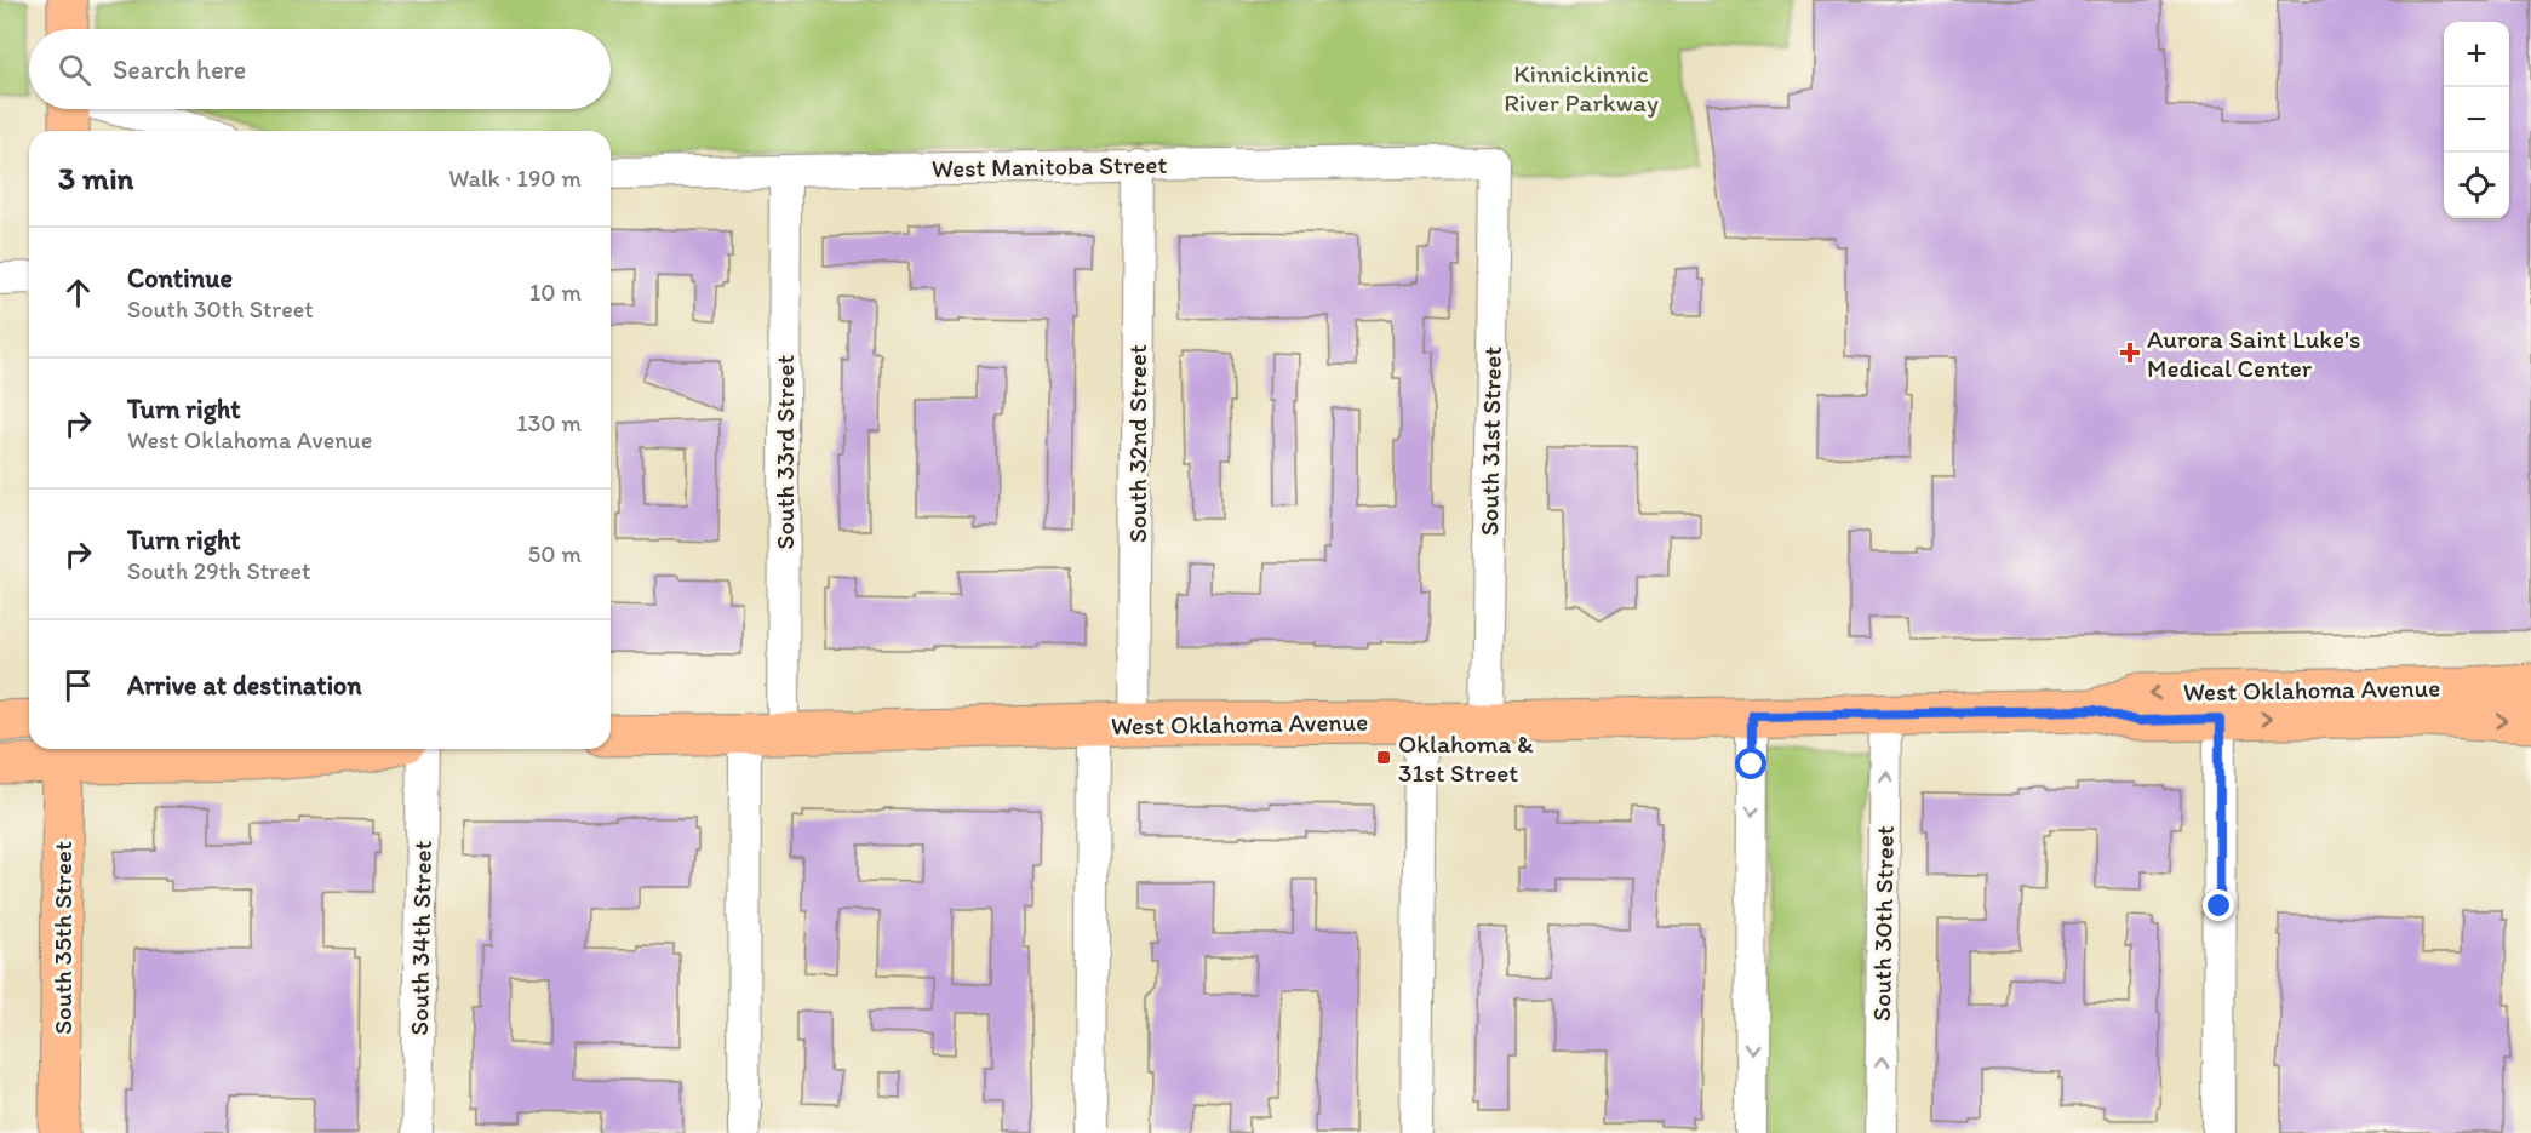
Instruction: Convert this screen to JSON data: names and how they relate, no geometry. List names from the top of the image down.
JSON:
{
  "streets": {
    "main road": ["West Oklahoma Avenue", "South 35th Street"],
    "street": [
      "West Manitoba Street",
      "South 31st Street",
      "South 32nd Street",
      "South 33rd Street",
      "South 30th Street",
      "South 34th Street"
    ]
  },
  "crossings": [
    ["West Manitoba Street", "South 31st Street"],
    ["West Manitoba Street", "South 32nd Street"],
    ["West Manitoba Street", "South 33rd Street"],
    ["South 31st Street", "West Oklahoma Avenue"],
    ["South 32nd Street", "West Oklahoma Avenue"],
    ["South 33rd Street", "West Oklahoma Avenue"],
    ["West Oklahoma Avenue", "South 30th Street"]
  ],
  "parks": ["Kinnickinnic River Parkway"],
  "places": {
    "health": ["Aurora Saint Luke's Medical Center"],
    "transit": ["Oklahoma & 31st Street"]
  },
  "page": {
    "map_buttons": ["+", "−"],
    "search": "Search here",
    "heading": ["3 min", "Walk · 190 m"],
    "list": [
      ["Continue", "South 30th Street", "10 m"],
      ["Turn right", "West Oklahoma Avenue", "130 m"],
      ["Turn right", "South 29th Street", "50 m"],
      "Arrive at destination"
    ]
  }
}
